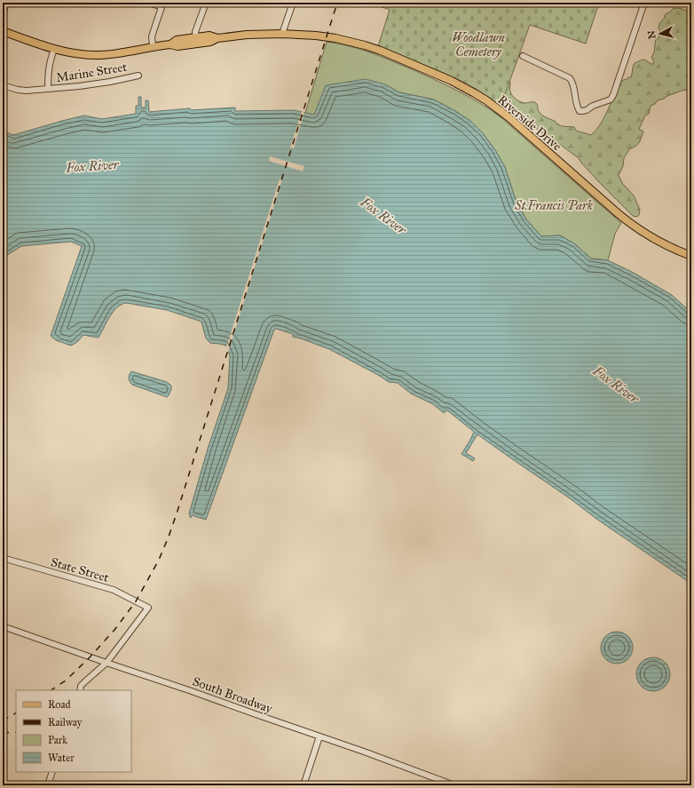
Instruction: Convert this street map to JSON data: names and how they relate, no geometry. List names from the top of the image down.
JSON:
{
  "streets": {
    "main road": ["Riverside Drive"],
    "street": ["Marine Street", "State Street", "South Broadway"]
  },
  "crossings": [
    ["Marine Street", "Riverside Drive"],
    ["State Street", "South Broadway"]
  ],
  "water": ["Fox River"],
  "parks": ["Woodlawn Cemetery", "St.Francis Park"],
  "legend": [
    "Road",
    "Railway",
    "Park",
    "Water"
  ],
  "north": "left"
}
